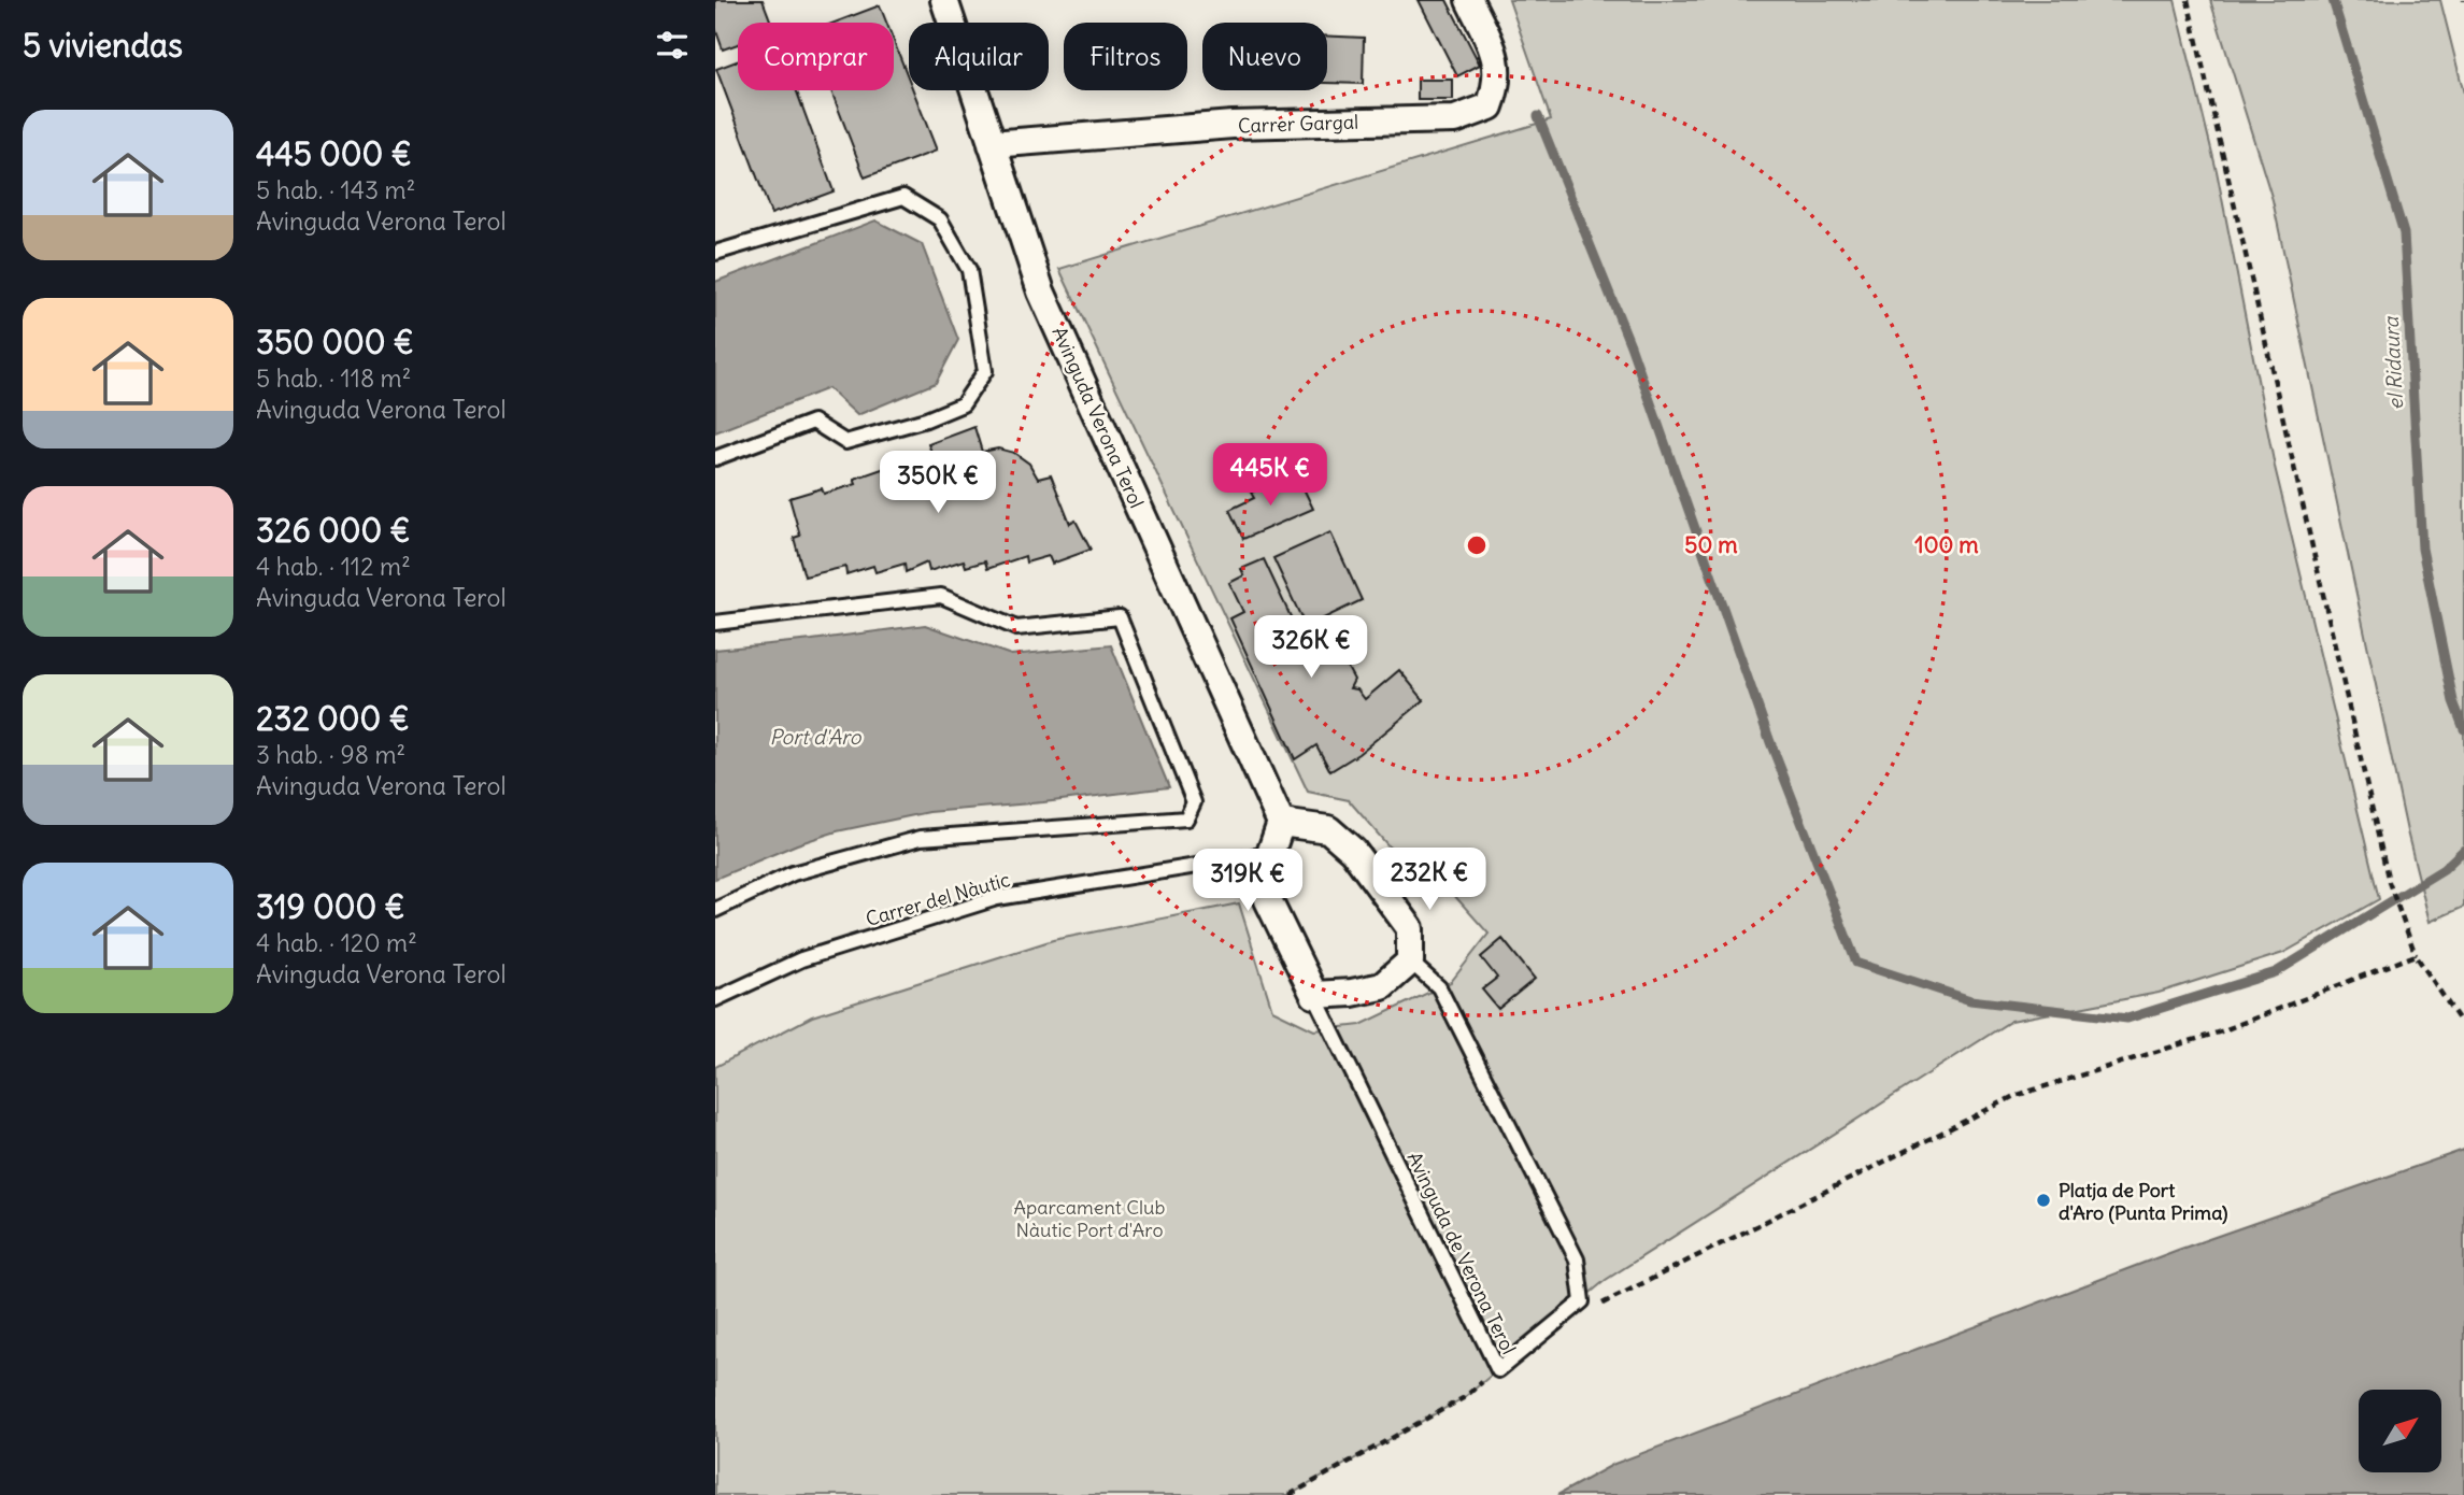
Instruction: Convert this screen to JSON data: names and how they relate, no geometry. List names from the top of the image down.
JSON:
{
  "streets": {
    "street": ["Carrer Gargal", "Avinguda Verona Terol"],
    "lane": ["Carrer del Nàutic", "Avinguda de Verona Terol"]
  },
  "crossings": [
    ["Carrer Gargal", "Avinguda Verona Terol"]
  ],
  "water": ["el Ridaura", "Port d'Aro"],
  "parks": ["Aparcament Club Nàutic Port d'Aro"],
  "places": ["Platja de Port d'Aro (Punta Prima)"],
  "north": "top right",
  "page": {
    "heading": "5 viviendas",
    "chip": [
      "Comprar",
      "Alquilar",
      "Filtros",
      "Nuevo"
    ],
    "list": [
      {
        "name": "445 000 €",
        "note": "5 hab. · 143 m² · Avinguda Verona Terol"
      },
      {
        "name": "350 000 €",
        "note": "5 hab. · 118 m² · Avinguda Verona Terol"
      },
      {
        "name": "326 000 €",
        "note": "4 hab. · 112 m² · Avinguda Verona Terol"
      },
      {
        "name": "232 000 €",
        "note": "3 hab. · 98 m² · Avinguda Verona Terol"
      },
      {
        "name": "319 000 €",
        "note": "4 hab. · 120 m² · Avinguda Verona Terol"
      }
    ],
    "price": [
      "445K €",
      "350K €",
      "326K €",
      "232K €",
      "319K €"
    ]
  },
  "rings": ["50 m", "100 m"]
}
